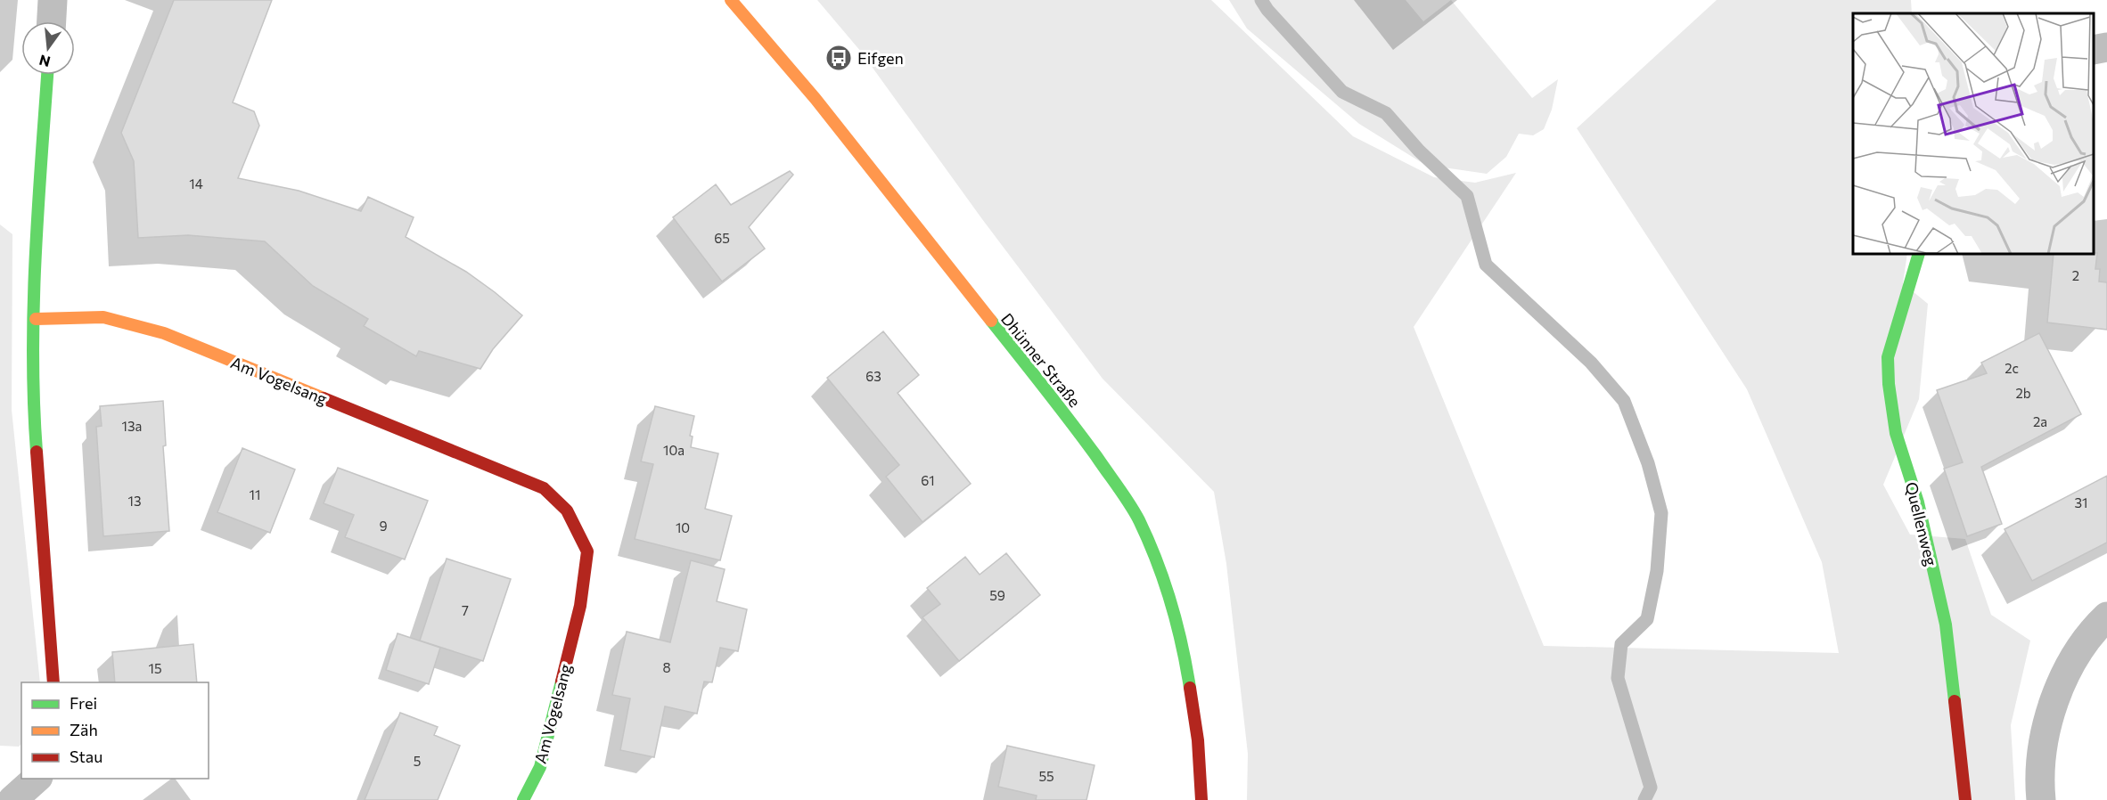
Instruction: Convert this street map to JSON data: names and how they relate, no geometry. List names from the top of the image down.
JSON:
{
  "streets": {
    "street": ["Dhünner Straße", "Am Vogelsang", "Quellenweg"]
  },
  "places": {
    "bus stop": ["Eifgen"]
  },
  "house_numbers": [
    "14",
    "65",
    "2",
    "2c",
    "63",
    "2b",
    "2a",
    "13a",
    "10a",
    "61",
    "11",
    "13",
    "31",
    "9",
    "10",
    "59",
    "7",
    "8",
    "15",
    "5",
    "55"
  ],
  "legend": ["Frei", "Zäh", "Stau"],
  "north": "bottom"
}
